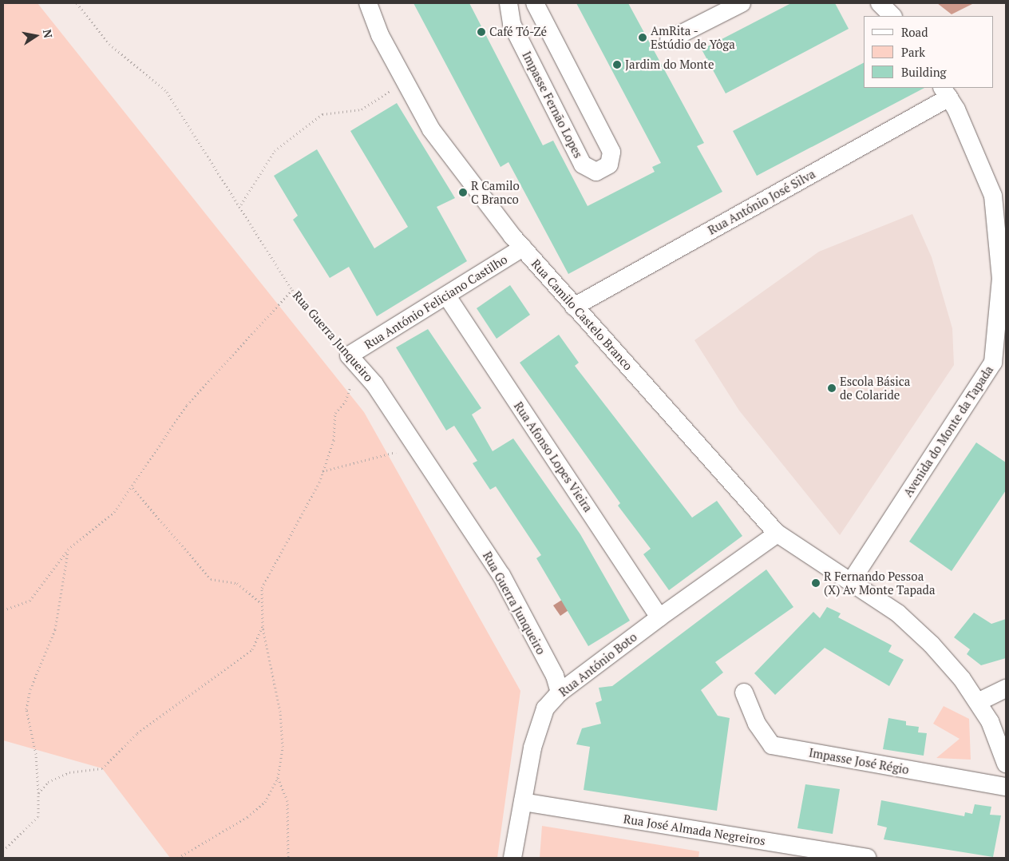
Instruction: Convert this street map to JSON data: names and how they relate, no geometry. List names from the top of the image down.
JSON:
{
  "streets": {
    "street": [
      "Impasse Fernão Lopes",
      "Rua António José Silva",
      "Rua António Feliciano Castilho",
      "Rua Camilo Castelo Branco",
      "Rua Guerra Junqueiro",
      "Avenida do Monte da Tapada",
      "Rua Afonso Lopes Vieira",
      "Rua António Boto",
      "Impasse José Régio",
      "Rua José Almada Negreiros"
    ]
  },
  "crossings": [
    ["Rua António José Silva", "Rua Camilo Castelo Branco"],
    ["Rua António José Silva", "Avenida do Monte da Tapada"],
    ["Rua António Feliciano Castilho", "Rua Camilo Castelo Branco"],
    ["Rua António Feliciano Castilho", "Rua Guerra Junqueiro"],
    ["Rua António Feliciano Castilho", "Rua Afonso Lopes Vieira"],
    ["Rua Camilo Castelo Branco", "Avenida do Monte da Tapada"],
    ["Rua Camilo Castelo Branco", "Rua António Boto"],
    ["Rua Guerra Junqueiro", "Rua António Boto"],
    ["Rua Afonso Lopes Vieira", "Rua António Boto"],
    ["Rua António Boto", "Rua José Almada Negreiros"]
  ],
  "places": [
    "Café Tó-Zé",
    "AmRita - Estúdio de Yôga",
    "Jardim do Monte",
    "R Camilo C Branco",
    "Escola Básica de Colaride",
    "R Fernando Pessoa (X) Av Monte Tapada"
  ],
  "legend": ["Road", "Park", "Building"],
  "north": "right"
}
